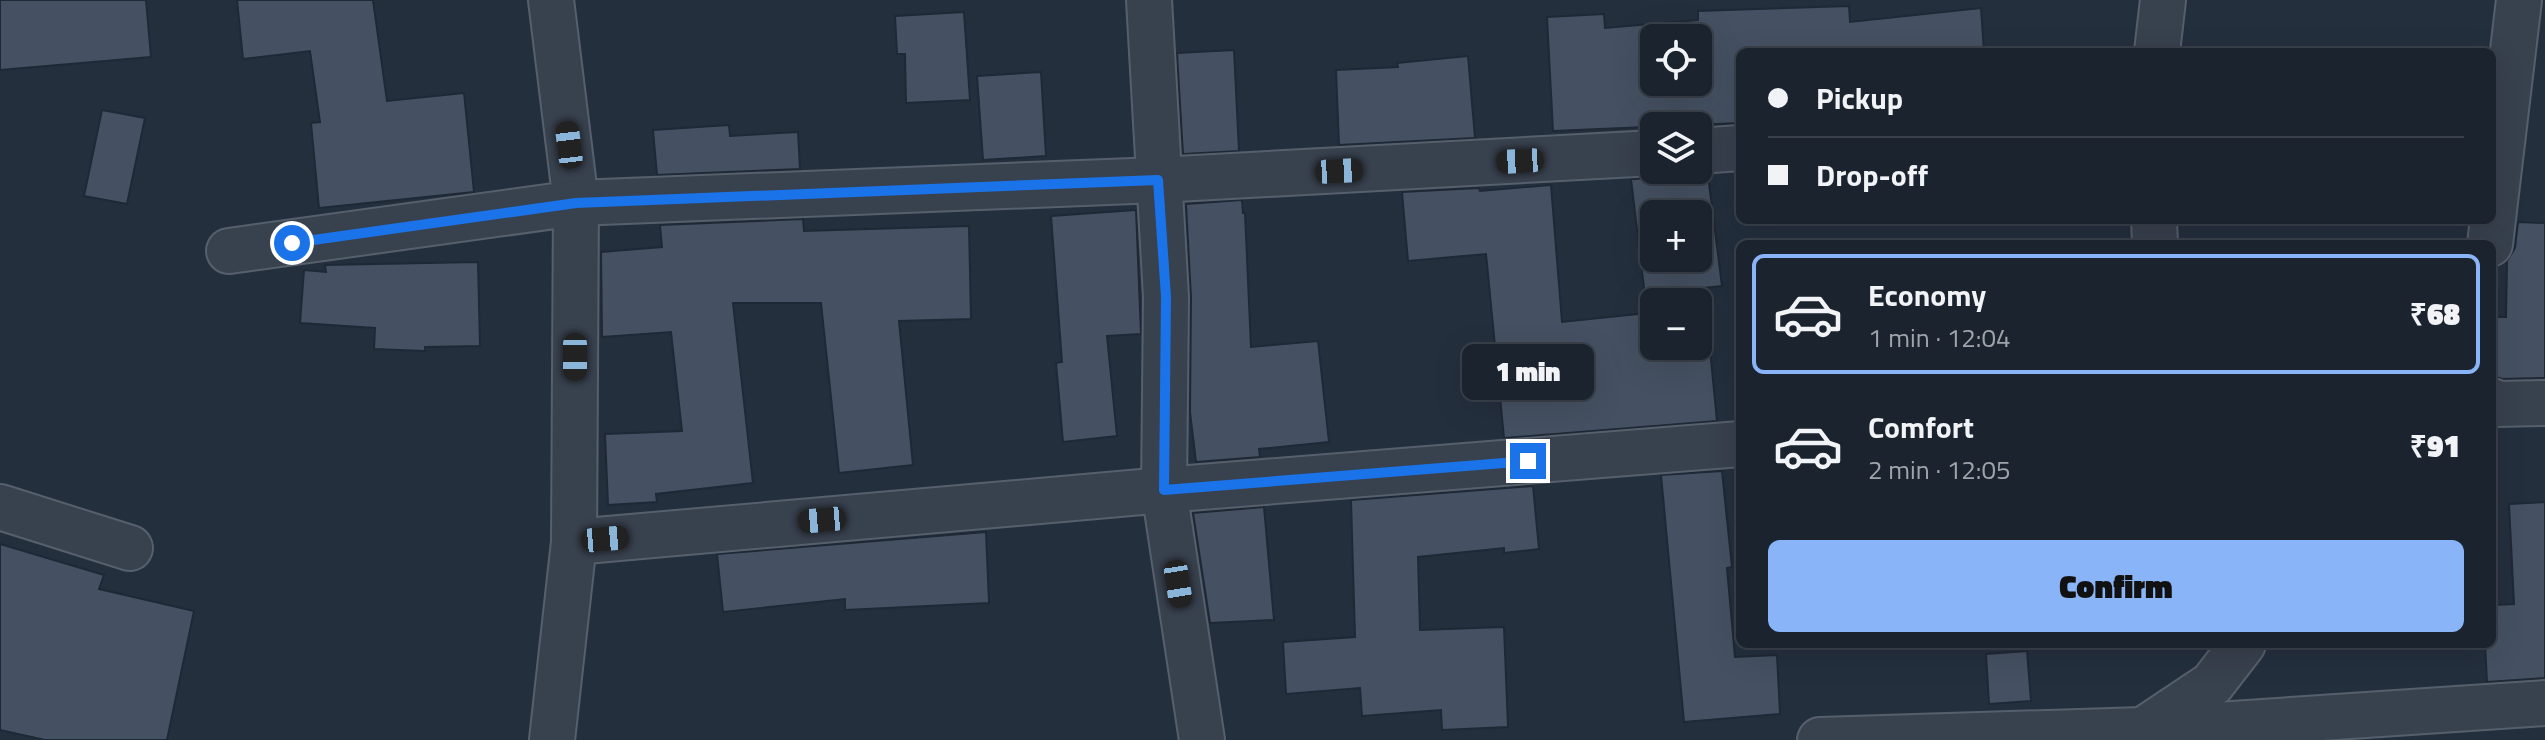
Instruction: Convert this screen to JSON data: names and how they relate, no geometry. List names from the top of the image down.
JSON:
{
  "page": {
    "map_buttons": ["+", "−"],
    "banner": ["Pickup", "Drop-off"],
    "list": [
      {
        "name": "Economy",
        "note": "1 min · 12:04",
        "value": "₹68"
      },
      {
        "name": "Comfort",
        "note": "2 min · 12:05",
        "value": "₹91"
      }
    ],
    "bubble": "1 min",
    "buttons": "Confirm"
  }
}
